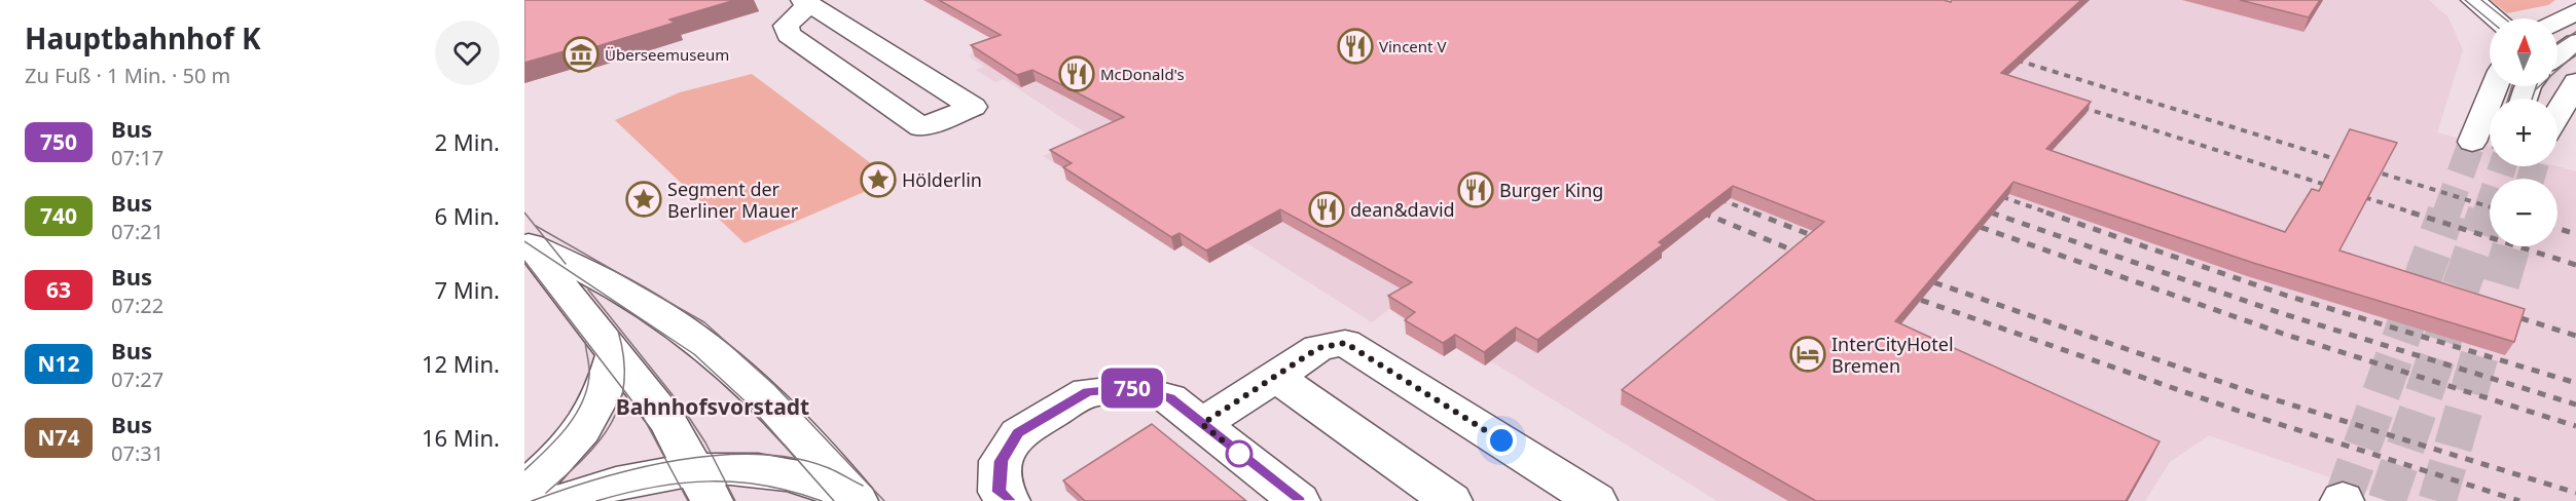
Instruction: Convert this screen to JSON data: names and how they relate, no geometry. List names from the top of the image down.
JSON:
{
  "districts": ["Bahnhofsvorstadt"],
  "places": {
    "restaurant": [
      "Vincent V",
      "McDonald's",
      "Burger King",
      "dean&david"
    ],
    "museum": ["Überseemuseum"],
    "place": ["Hölderlin", "Segment der Berliner Mauer"],
    "hotel": ["InterCityHotel Bremen"]
  },
  "lines": ["bus line 750"],
  "north": "top",
  "page": {
    "heading": ["Hauptbahnhof K", "Zu Fuß · 1 Min. · 50 m"],
    "on_map": "750",
    "map_buttons": ["+", "−"],
    "list": [
      {
        "mark": "750",
        "name": "Bus",
        "note": "07:17",
        "value": "2 Min."
      },
      {
        "mark": "740",
        "name": "Bus",
        "note": "07:21",
        "value": "6 Min."
      },
      {
        "mark": "63",
        "name": "Bus",
        "note": "07:22",
        "value": "7 Min."
      },
      {
        "mark": "N12",
        "name": "Bus",
        "note": "07:27",
        "value": "12 Min."
      },
      {
        "mark": "N74",
        "name": "Bus",
        "note": "07:31",
        "value": "16 Min."
      }
    ]
  }
}
